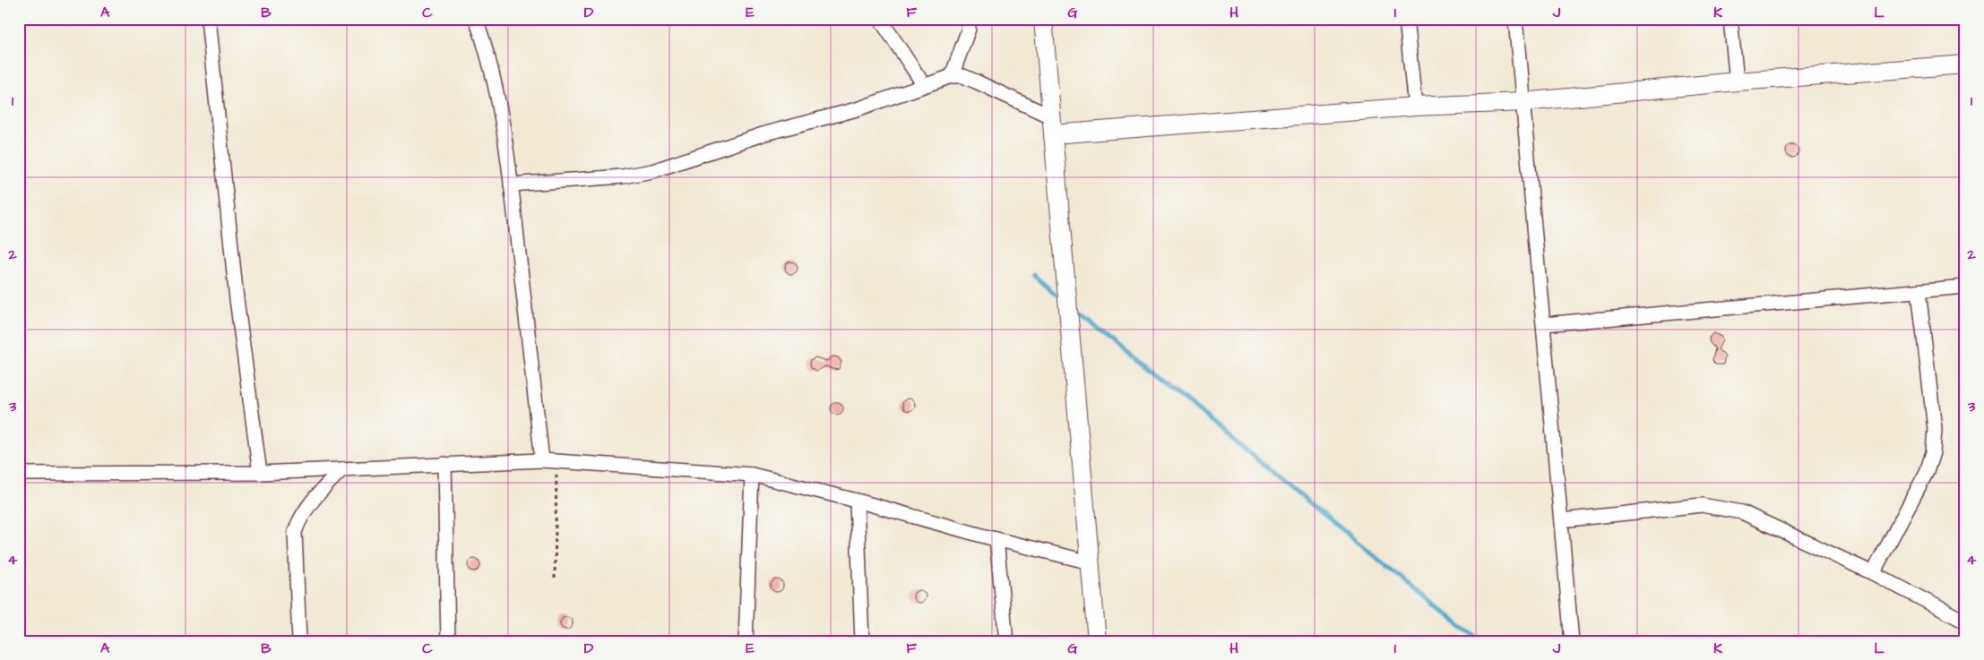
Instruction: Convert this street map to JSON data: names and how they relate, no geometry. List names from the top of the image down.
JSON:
{
  "grid": {
    "columns": [
      "A",
      "B",
      "C",
      "D",
      "E",
      "F",
      "G",
      "H",
      "I",
      "J",
      "K",
      "L"
    ],
    "rows": [
      "1",
      "2",
      "3",
      "4"
    ]
  }
}
